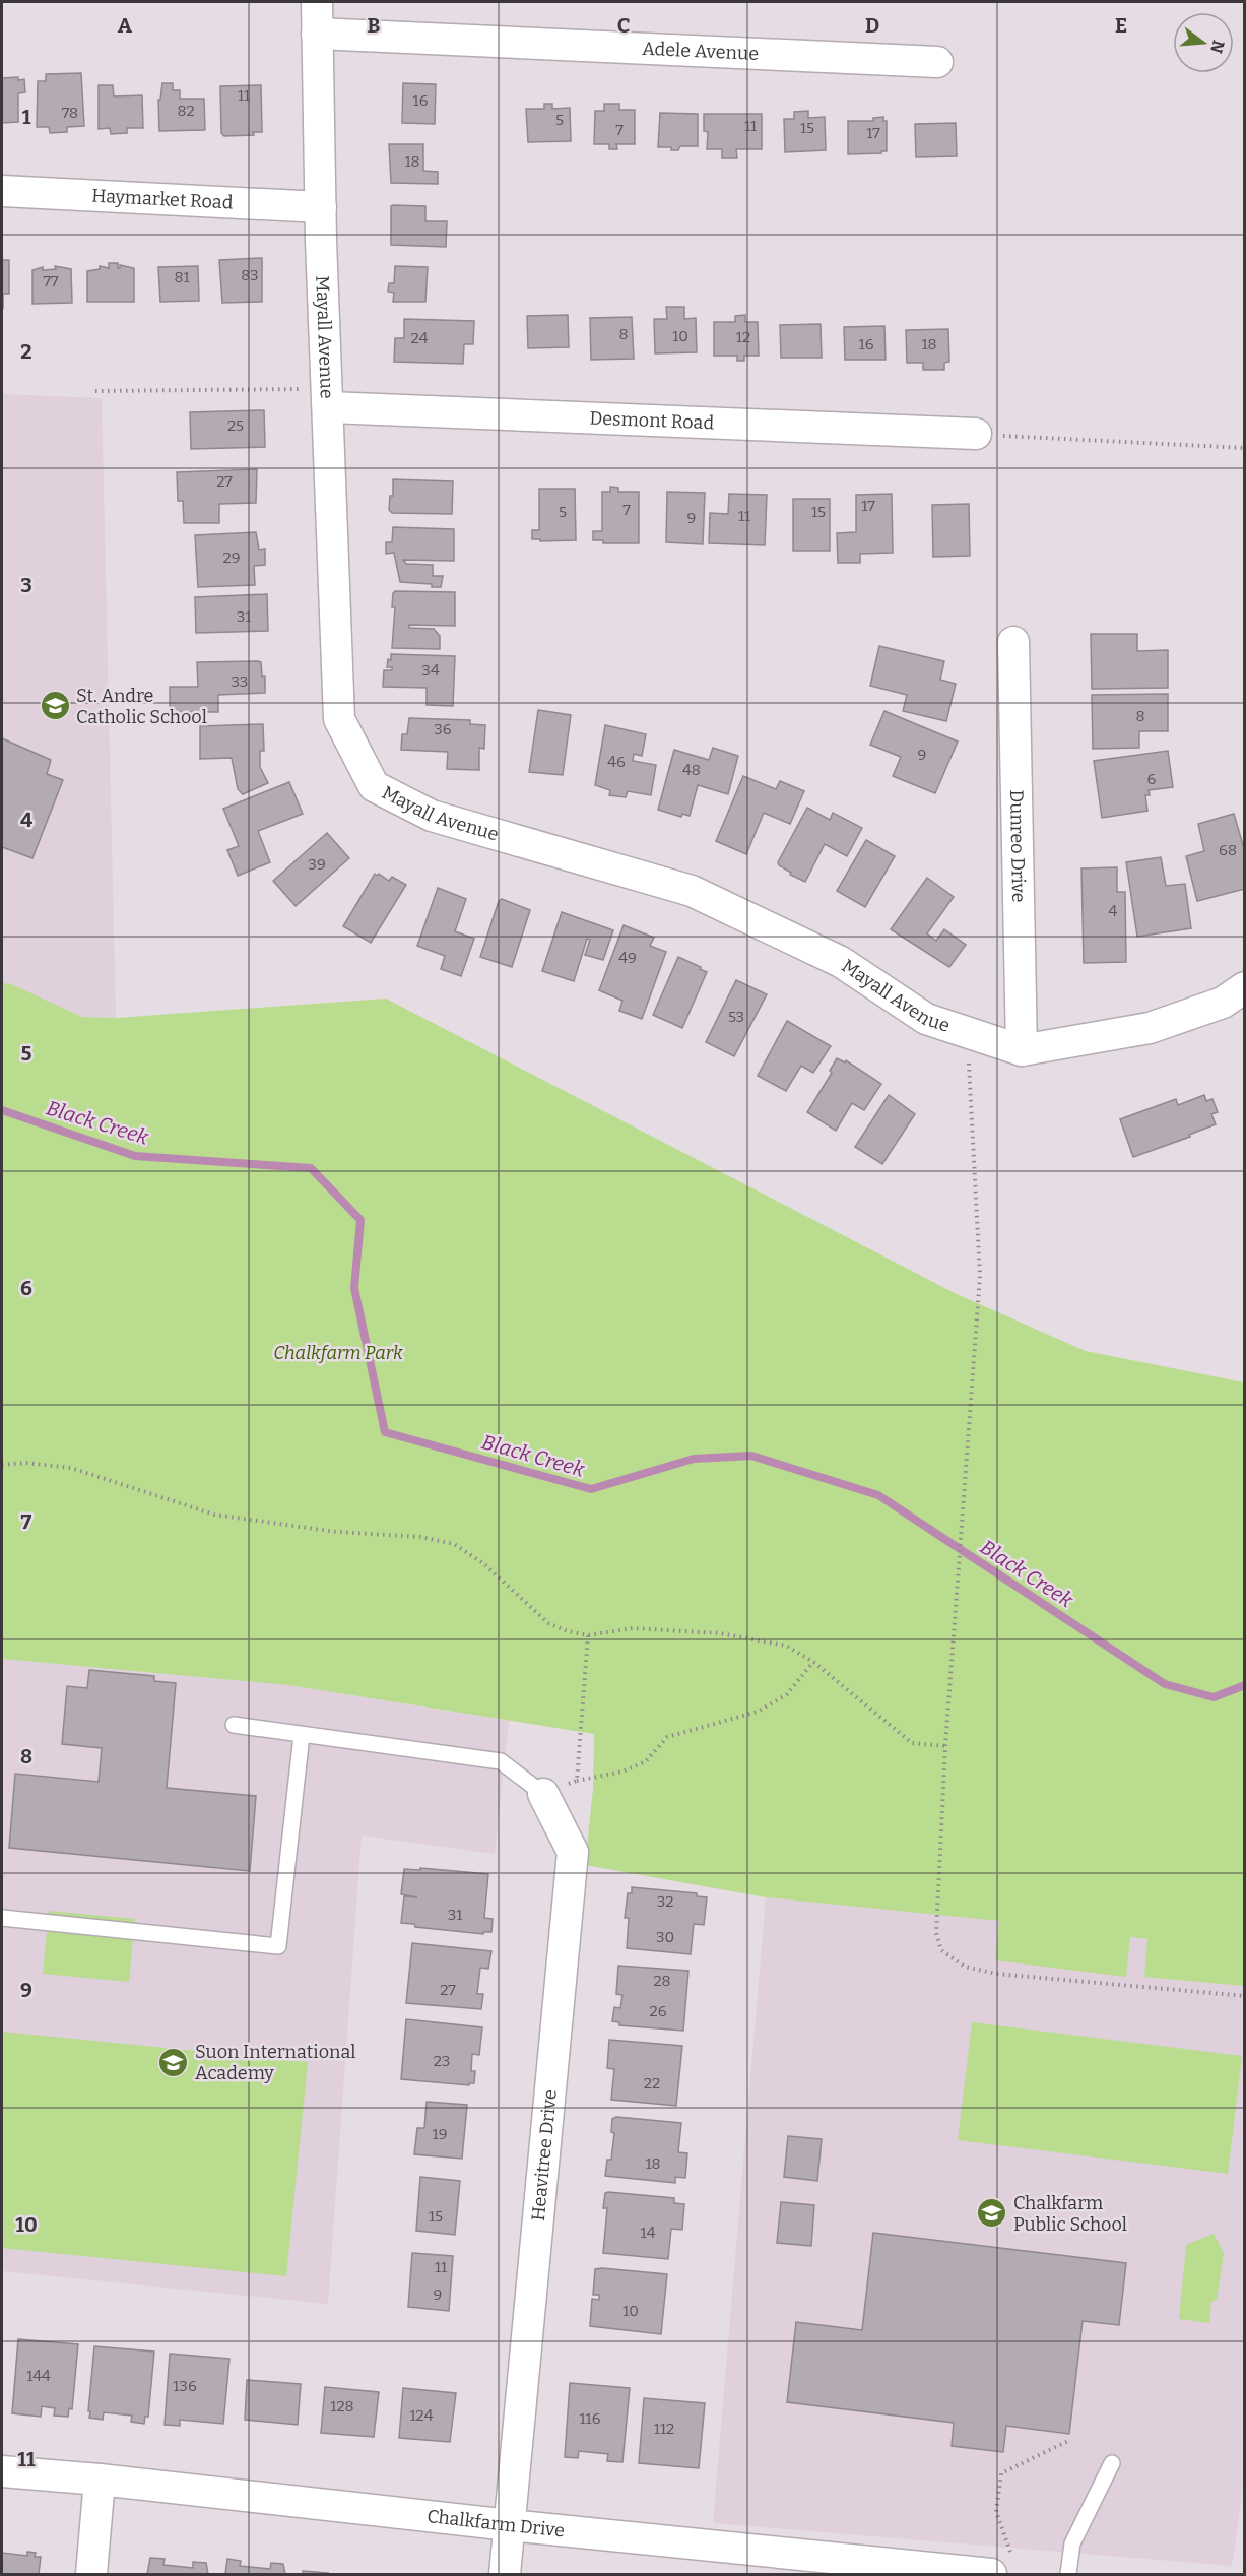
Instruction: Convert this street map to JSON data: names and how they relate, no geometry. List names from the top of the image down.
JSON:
{
  "streets": {
    "street": [
      "Adele Avenue",
      "Haymarket Road",
      "Mayall Avenue",
      "Desmont Road",
      "Dunreo Drive",
      "Heavitree Drive",
      "Chalkfarm Drive"
    ]
  },
  "crossings": [
    ["Adele Avenue", "Mayall Avenue"],
    ["Haymarket Road", "Mayall Avenue"],
    ["Mayall Avenue", "Desmont Road"],
    ["Mayall Avenue", "Dunreo Drive"],
    ["Heavitree Drive", "Chalkfarm Drive"]
  ],
  "water": ["Black Creek"],
  "parks": ["Chalkfarm Park"],
  "places": {
    "school or university": ["St. Andre Catholic School", "Suon International Academy", "Chalkfarm Public School"]
  },
  "house_numbers": [
    "11",
    "16",
    "82",
    "78",
    "5",
    "11",
    "15",
    "7",
    "17",
    "18",
    "83",
    "81",
    "77",
    "8",
    "10",
    "12",
    "24",
    "16",
    "18",
    "25",
    "27",
    "17",
    "7",
    "5",
    "15",
    "11",
    "9",
    "29",
    "31",
    "34",
    "33",
    "8",
    "36",
    "9",
    "46",
    "48",
    "6",
    "68",
    "39",
    "4",
    "49",
    "53",
    "32",
    "31",
    "30",
    "28",
    "27",
    "26",
    "23",
    "22",
    "19",
    "18",
    "15",
    "14",
    "11",
    "9",
    "10",
    "144",
    "136",
    "128",
    "124",
    "116",
    "112"
  ],
  "north": "right",
  "grid": {
    "columns": [
      "A",
      "B",
      "C",
      "D",
      "E"
    ],
    "rows": [
      "1",
      "2",
      "3",
      "4",
      "5",
      "6",
      "7",
      "8",
      "9",
      "10",
      "11"
    ]
  }
}
